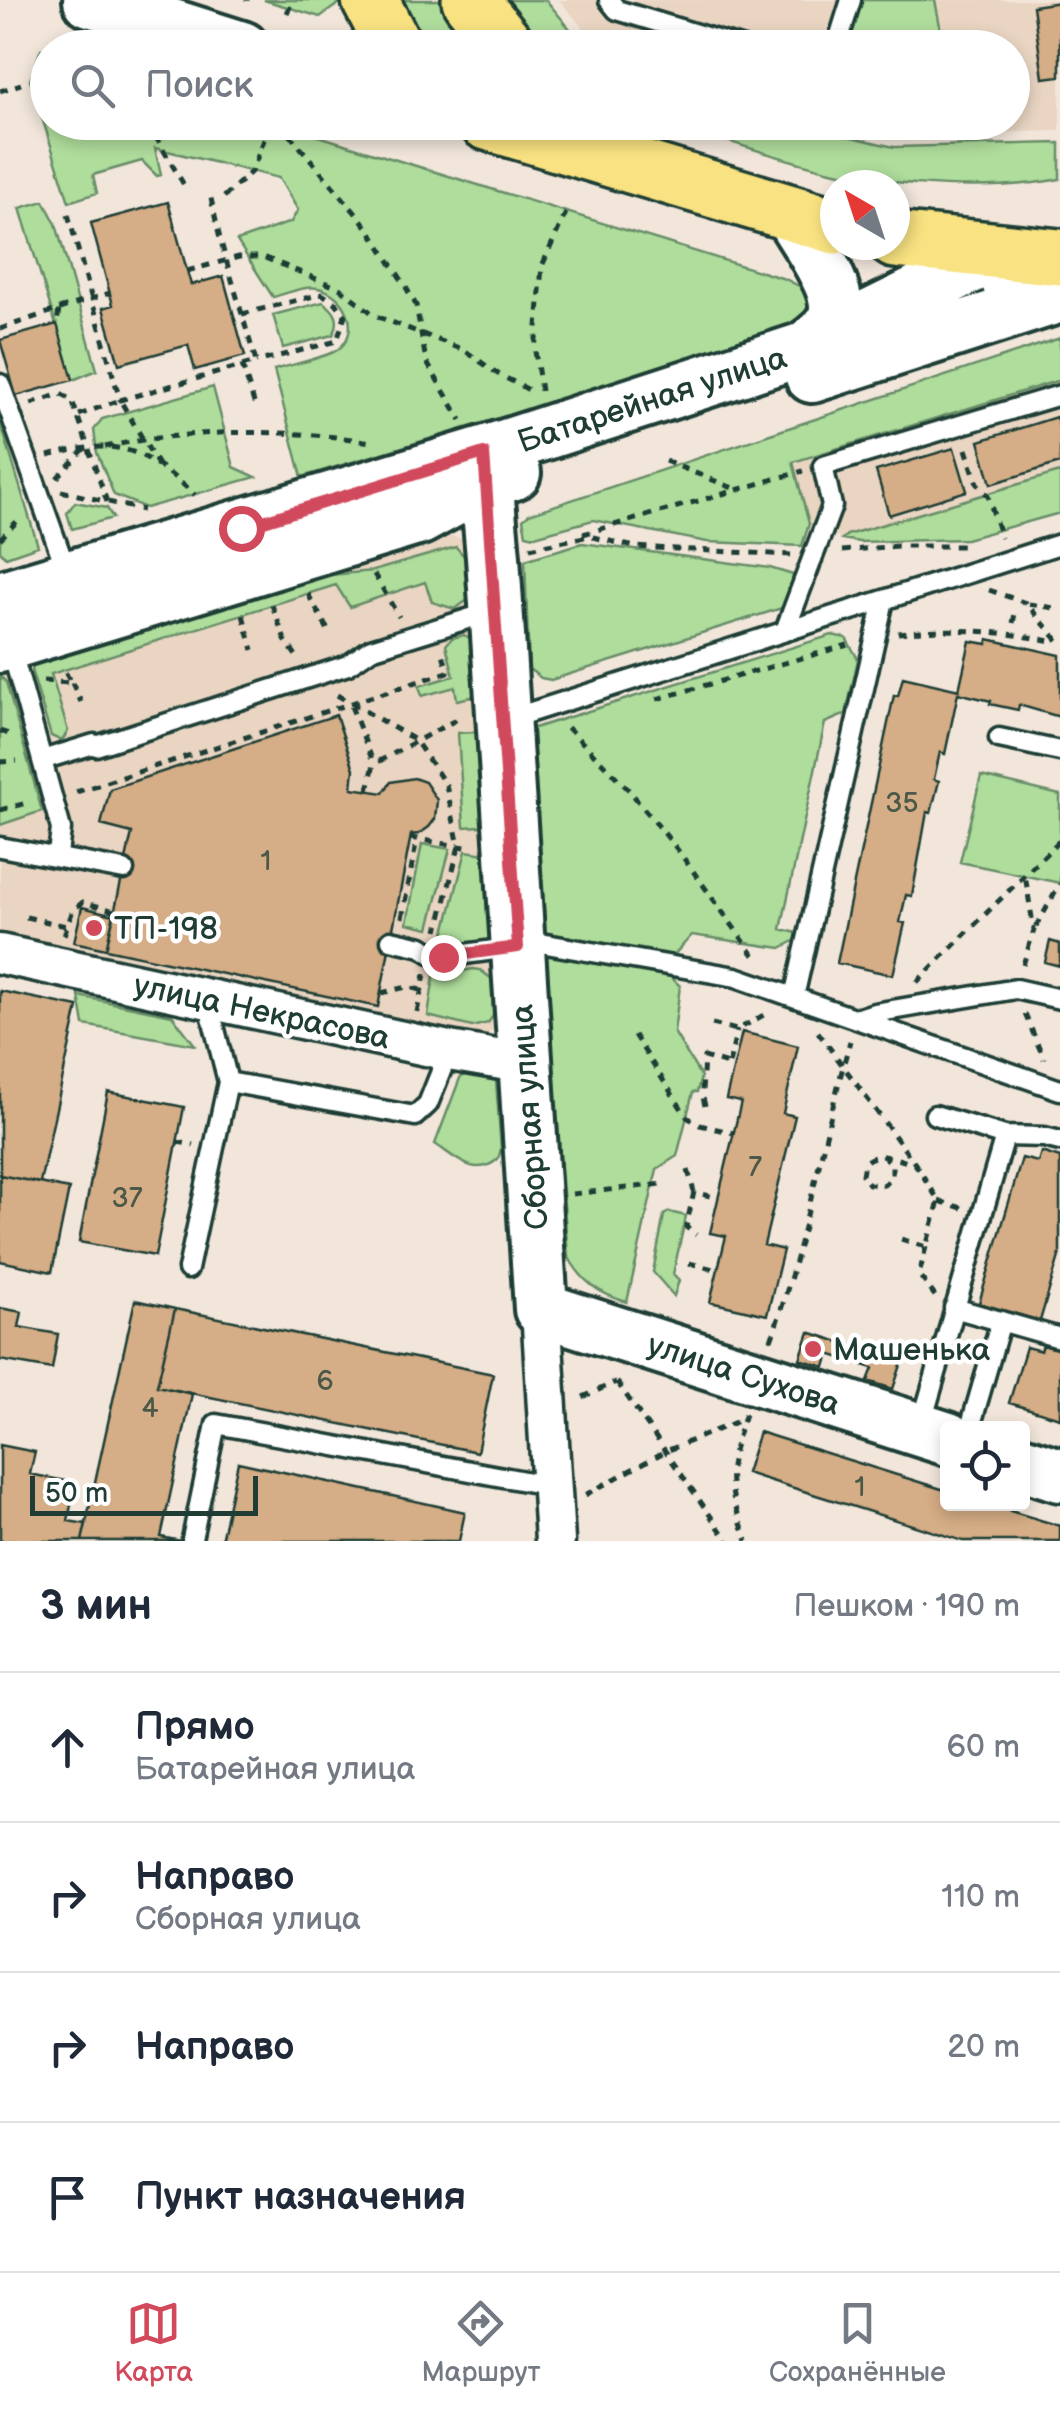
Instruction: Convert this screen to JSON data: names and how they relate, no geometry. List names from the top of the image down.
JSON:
{
  "streets": {
    "street": [
      "Батарейная улица",
      "улица Некрасова",
      "Сборная улица",
      "улица Сухова"
    ]
  },
  "crossings": [
    ["Батарейная улица", "Сборная улица"],
    ["улица Некрасова", "Сборная улица"],
    ["Сборная улица", "улица Сухова"]
  ],
  "places": ["ТП-198", "Машенька"],
  "house_numbers": [
    "35",
    "1",
    "7",
    "37",
    "6",
    "4",
    "1"
  ],
  "scale_bar": "50 m",
  "north": "top left",
  "page": {
    "search": "Поиск",
    "scale": "50 m",
    "heading": ["3 мин", "Пешком · 190 m"],
    "list": [
      ["Прямо", "Батарейная улица", "60 m"],
      ["Направо", "Сборная улица", "110 m"],
      ["Направо", "20 m"],
      "Пункт назначения"
    ],
    "nav": ["Карта", "Маршрут", "Сохранённые"]
  }
}
